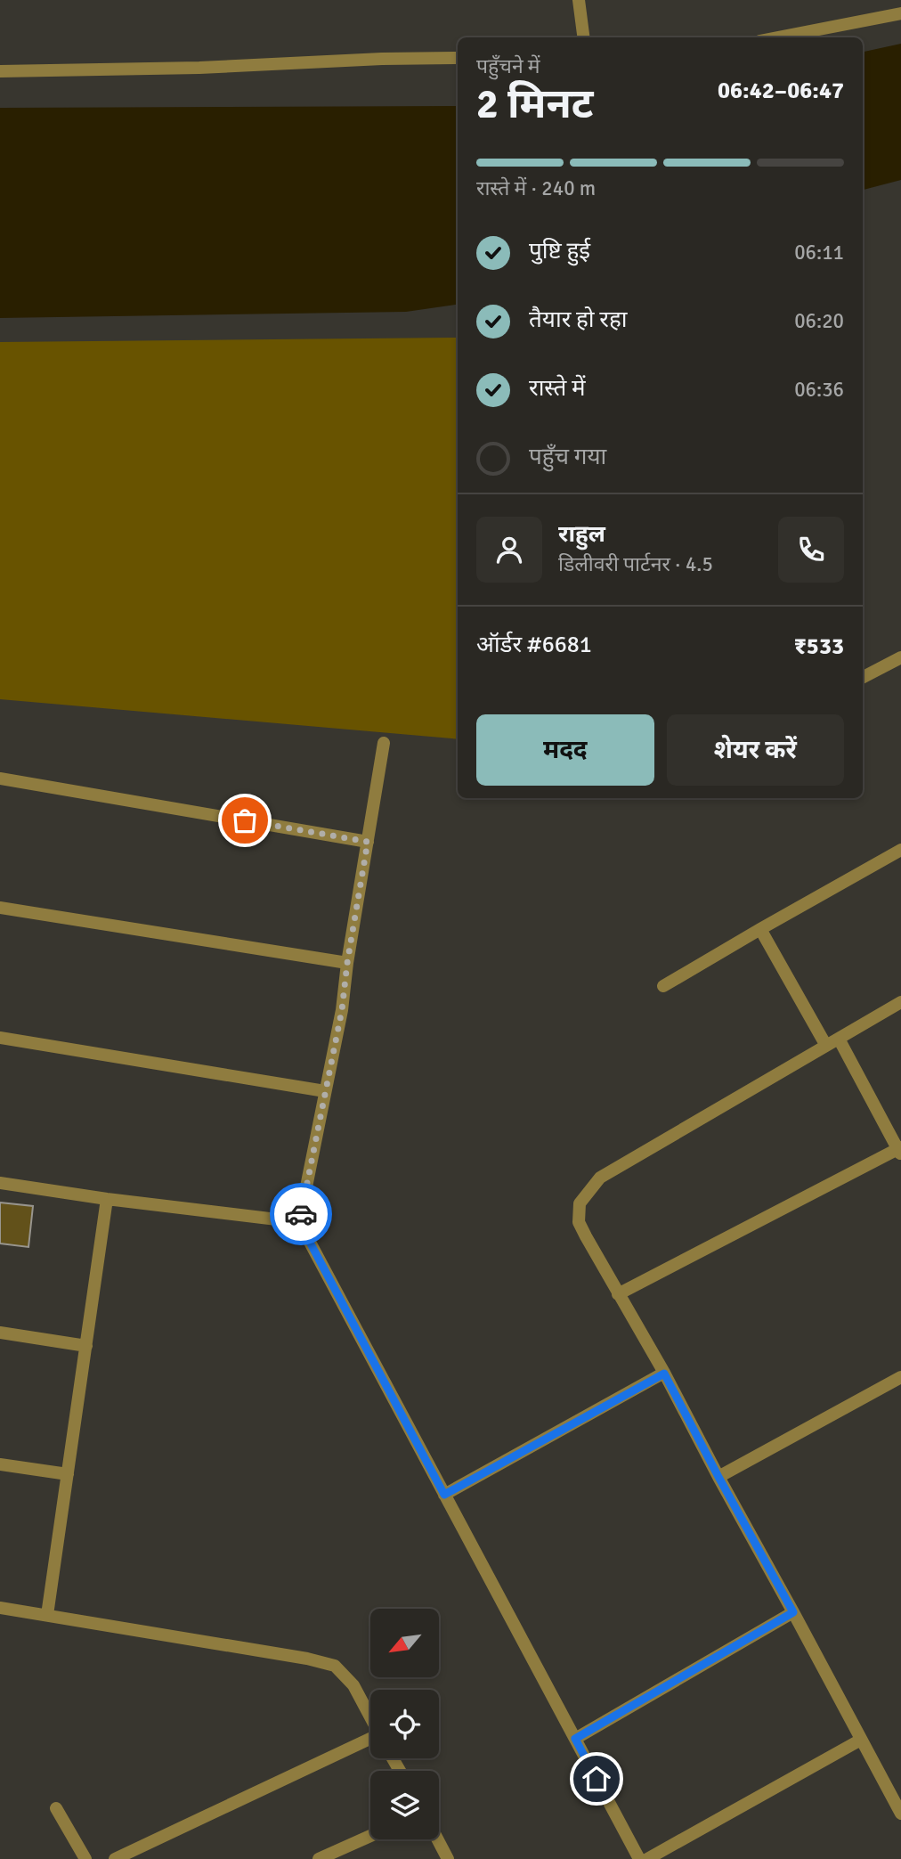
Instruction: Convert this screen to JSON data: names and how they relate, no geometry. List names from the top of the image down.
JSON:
{
  "north": "bottom left",
  "page": {
    "heading": ["2 मिनट", "पहुँचने में", "06:42–06:47"],
    "panel": [
      "राहुल",
      "डिलीवरी पार्टनर · 4.5",
      "ऑर्डर #6681",
      "₹533"
    ],
    "bar": "रास्ते में · 240 m",
    "list": [
      ["पुष्टि हुई", "06:11"],
      ["तैयार हो रहा", "06:20"],
      ["रास्ते में", "06:36"],
      "पहुँच गया"
    ],
    "buttons": ["मदद", "शेयर करें"]
  }
}
